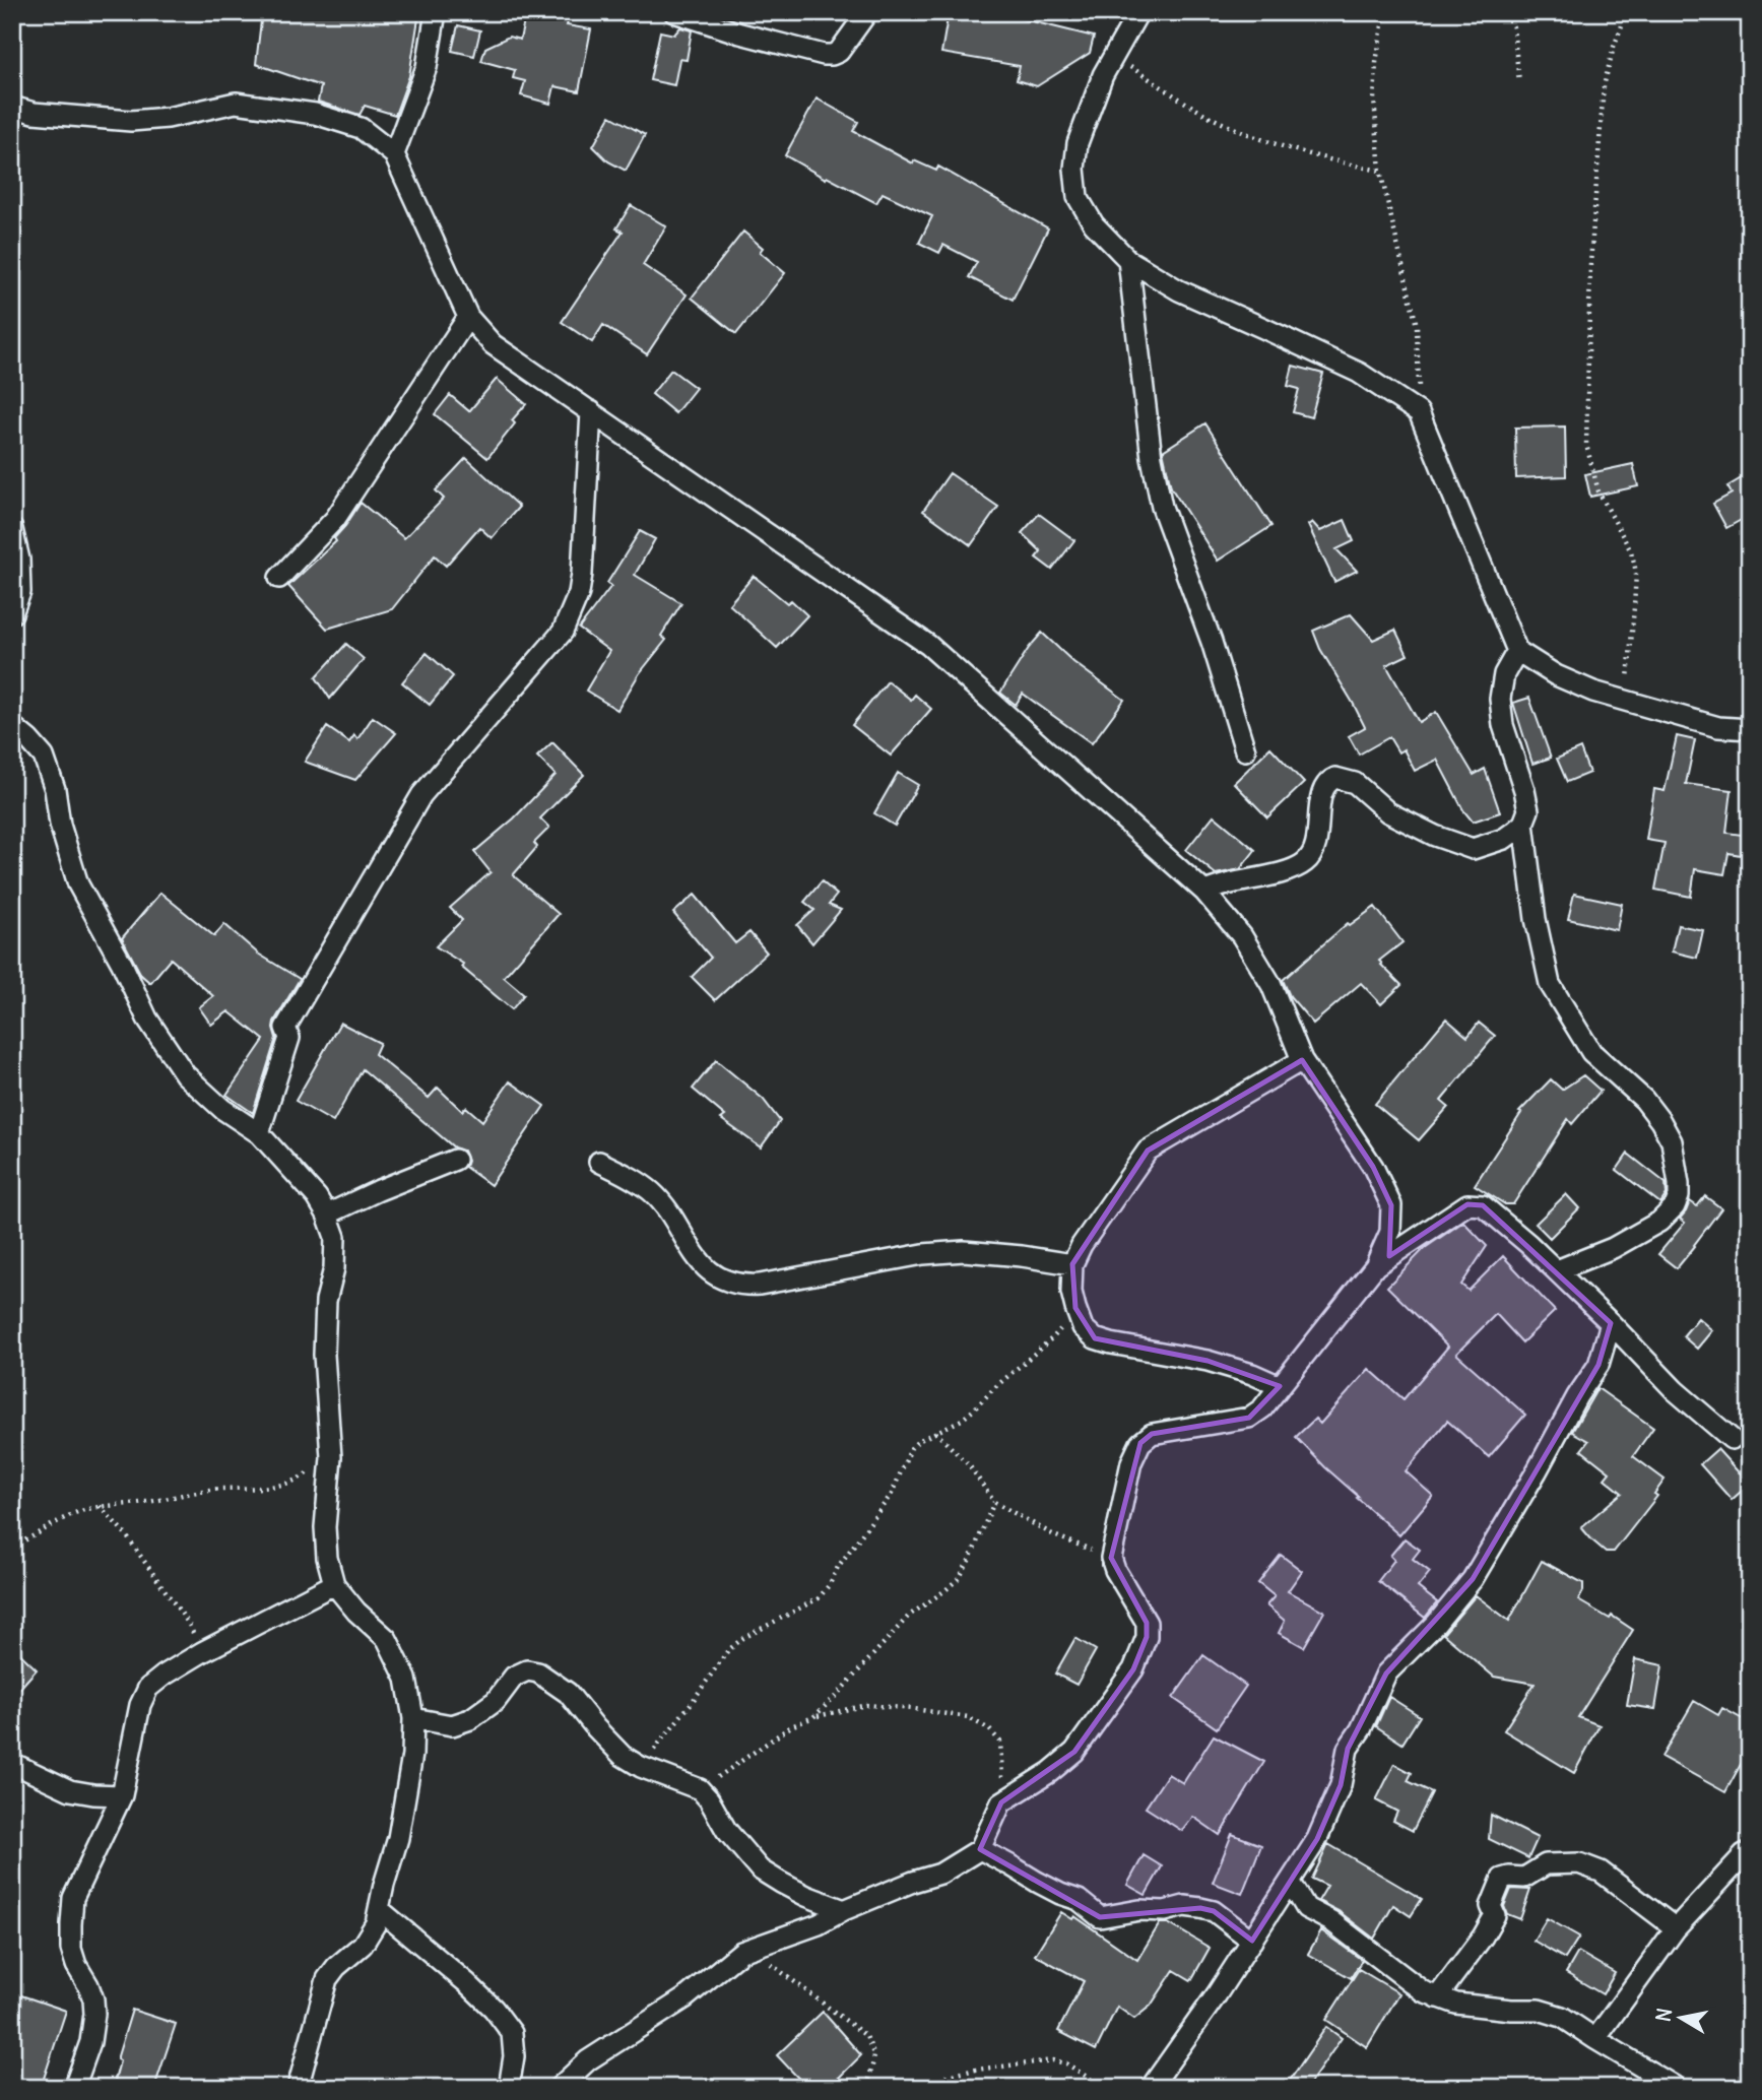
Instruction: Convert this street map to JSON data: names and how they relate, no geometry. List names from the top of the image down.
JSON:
{
  "north": "left"
}
